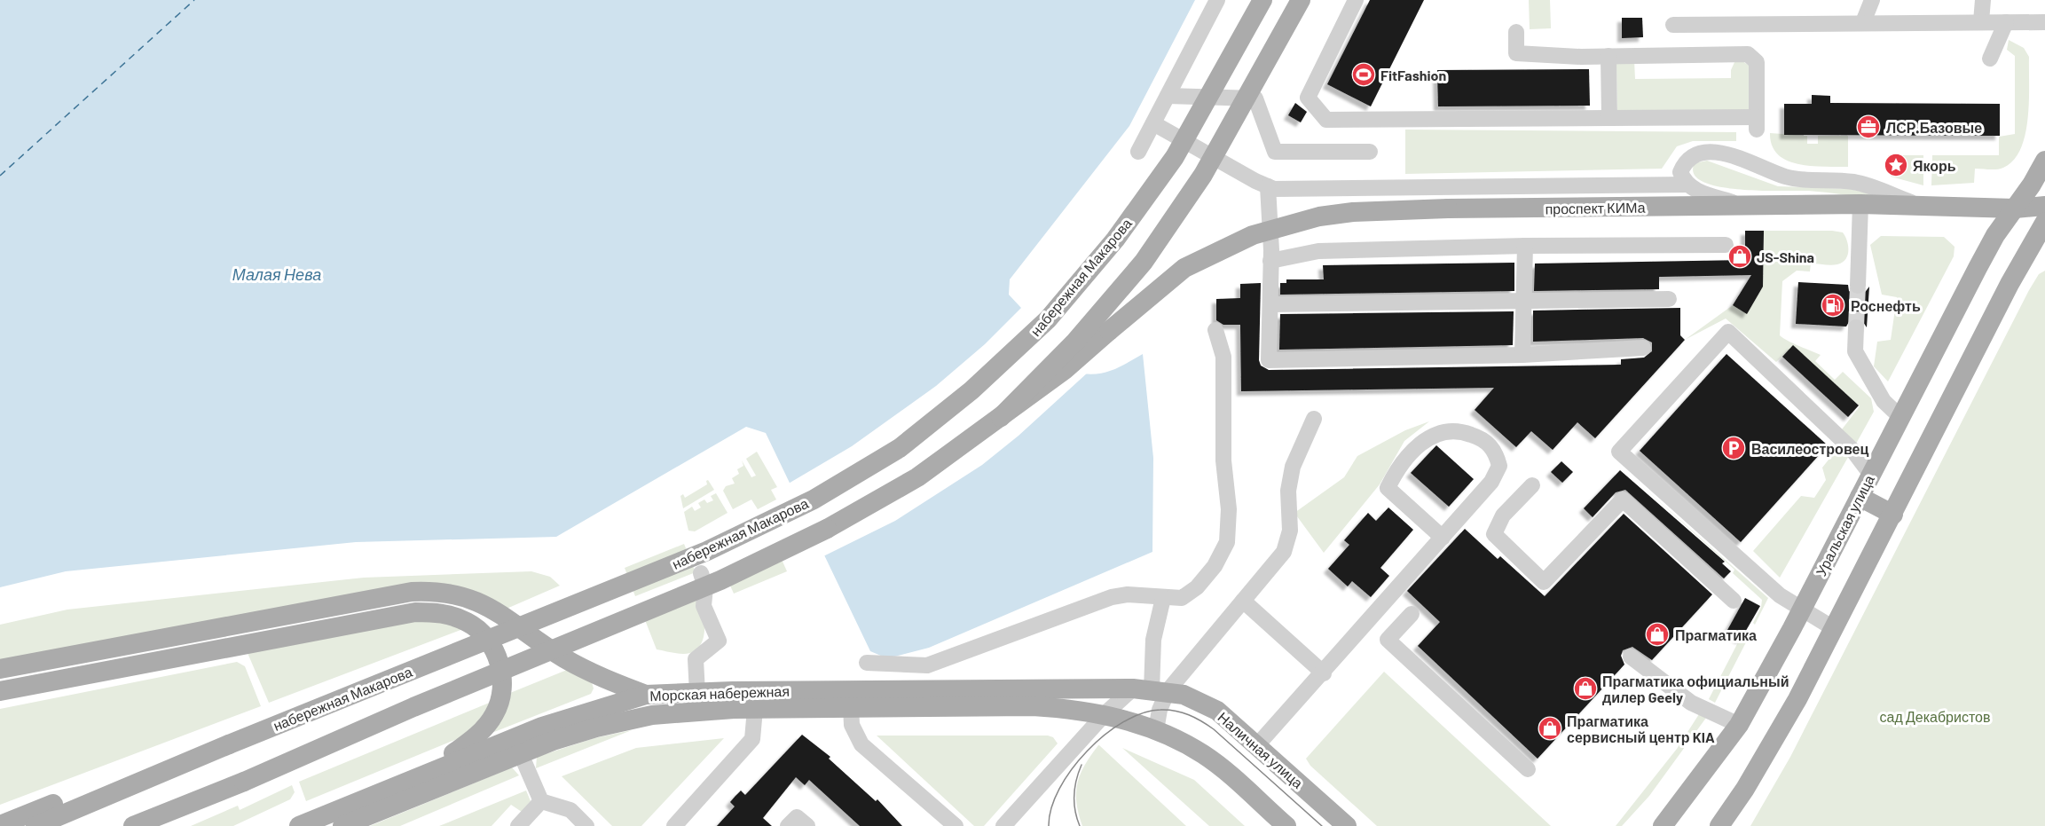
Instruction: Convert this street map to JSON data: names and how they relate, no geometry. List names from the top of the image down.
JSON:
{
  "streets": {
    "main road": [
      "проспект КИМа",
      "набережная Макарова",
      "Уральская улица",
      "Морская набережная",
      "Наличная улица"
    ]
  },
  "crossings": [
    ["проспект КИМа", "Уральская улица"],
    ["Морская набережная", "Наличная улица"]
  ],
  "water": ["Малая Нева"],
  "parks": ["сад Декабристов"],
  "places": {
    "sports": ["FitFashion"],
    "office": ["ЛСР.Базовые"],
    "place": ["Якорь"],
    "shop": [
      "JS-Shina",
      "Прагматика",
      "Прагматика официальный дилер Geely",
      "Прагматика сервисный центр KIA"
    ],
    "fuel station": ["Роснефть"],
    "parking": ["Василеостровец"]
  }
}
